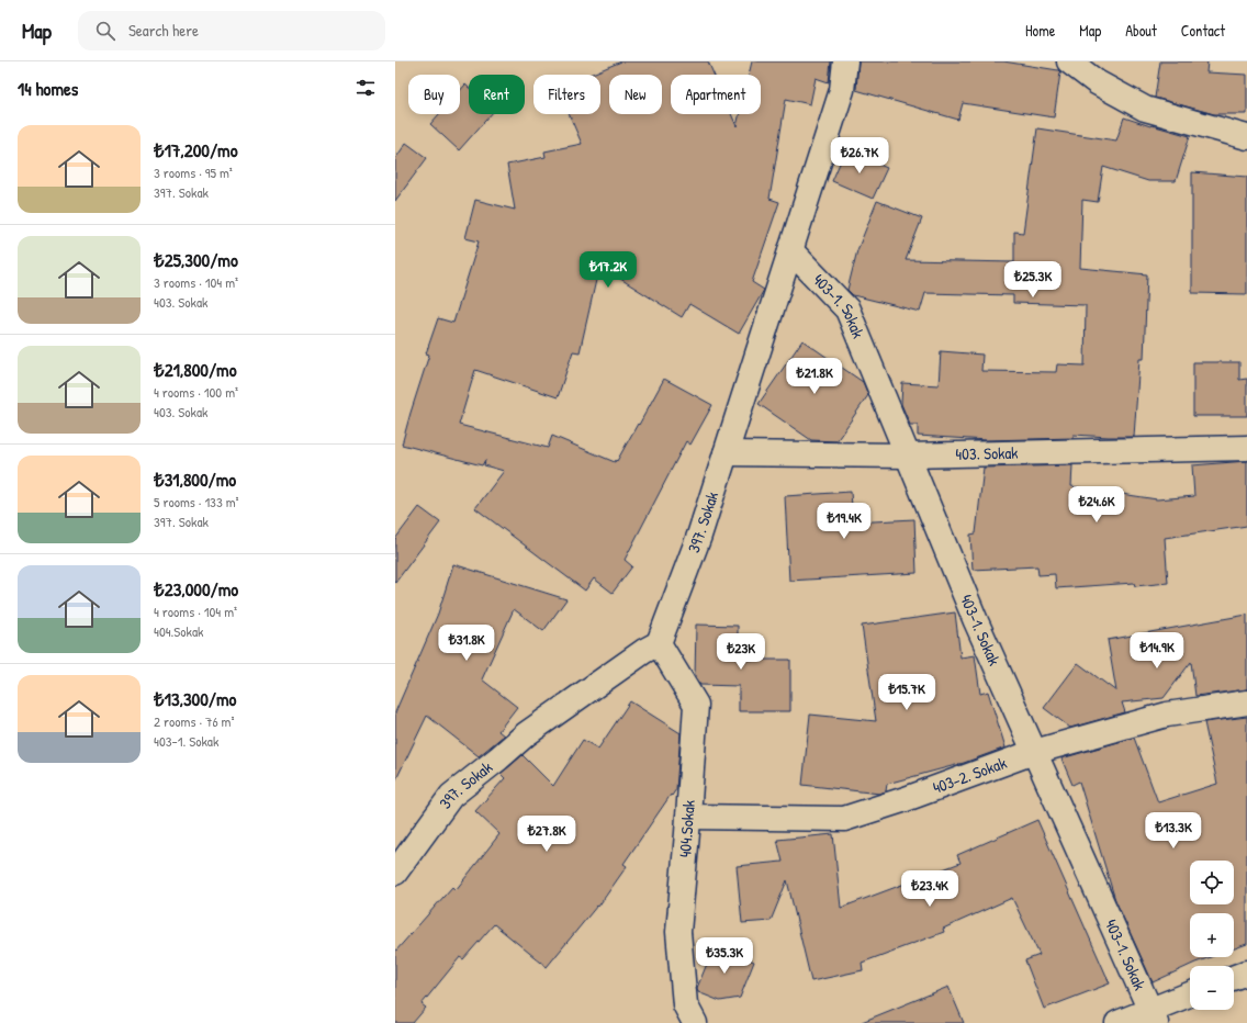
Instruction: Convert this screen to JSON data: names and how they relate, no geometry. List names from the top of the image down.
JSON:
{
  "streets": {
    "street": [
      "403-1. Sokak",
      "403. Sokak",
      "397. Sokak",
      "403-2. Sokak",
      "404.Sokak"
    ]
  },
  "crossings": [
    ["403-1. Sokak", "403. Sokak"],
    ["403-1. Sokak", "397. Sokak"],
    ["403-1. Sokak", "403-2. Sokak"],
    ["403. Sokak", "397. Sokak"],
    ["397. Sokak", "404.Sokak"],
    ["403-2. Sokak", "404.Sokak"]
  ],
  "page": {
    "header": "Map",
    "search": "Search here",
    "nav": [
      "Home",
      "Map",
      "About",
      "Contact"
    ],
    "heading": "14 homes",
    "chip": [
      "Buy",
      "Rent",
      "Filters",
      "New",
      "Apartment"
    ],
    "list": [
      {
        "name": "₺17,200/mo",
        "note": "3 rooms · 95 m² · 397. Sokak"
      },
      {
        "name": "₺25,300/mo",
        "note": "3 rooms · 104 m² · 403. Sokak"
      },
      {
        "name": "₺21,800/mo",
        "note": "4 rooms · 100 m² · 403. Sokak"
      },
      {
        "name": "₺31,800/mo",
        "note": "5 rooms · 133 m² · 397. Sokak"
      },
      {
        "name": "₺23,000/mo",
        "note": "4 rooms · 104 m² · 404.Sokak"
      },
      {
        "name": "₺13,300/mo",
        "note": "2 rooms · 76 m² · 403-1. Sokak"
      }
    ],
    "price": [
      "₺26.7K",
      "₺17.2K",
      "₺25.3K",
      "₺21.8K",
      "₺24.6K",
      "₺19.4K",
      "₺31.8K",
      "₺14.9K",
      "₺23K",
      "₺15.7K",
      "₺13.3K",
      "₺27.8K",
      "₺23.4K",
      "₺35.3K"
    ],
    "map_buttons": ["+", "−"]
  }
}
